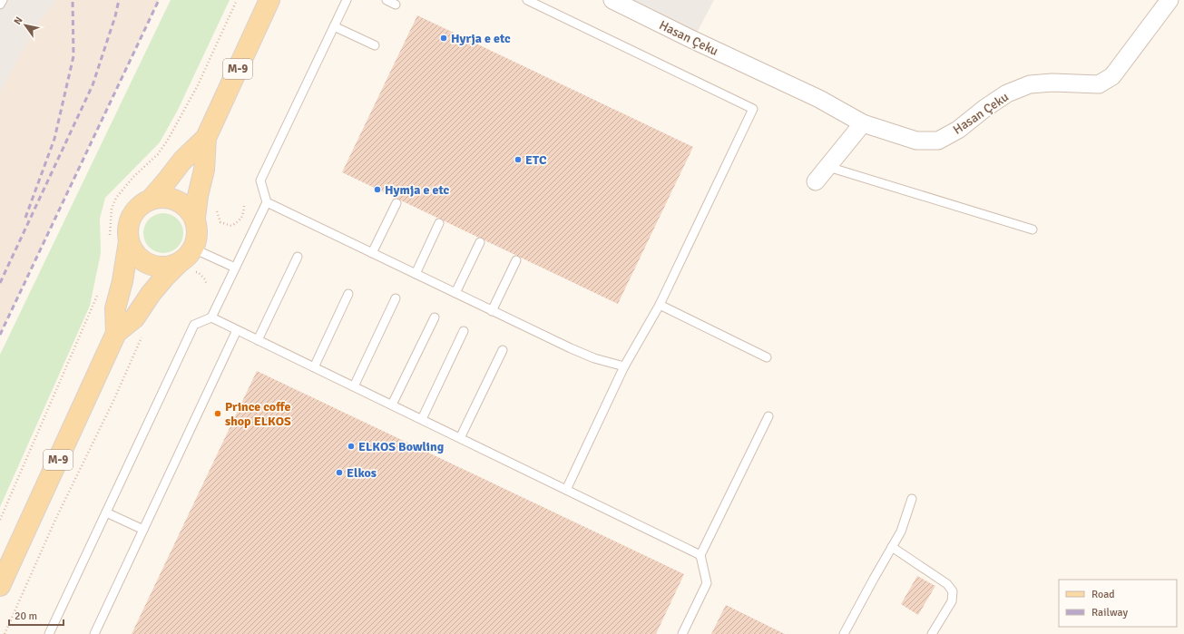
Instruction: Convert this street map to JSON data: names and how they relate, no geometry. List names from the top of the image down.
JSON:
{
  "streets": {
    "main road": ["M-9"],
    "street": ["Hasan Çeku"]
  },
  "places": [
    "Hyrja e etc",
    "ETC",
    "Hymja e etc",
    "Prince coffe shop ELKOS",
    "ELKOS Bowling",
    "Elkos"
  ],
  "legend": ["Road", "Railway"],
  "scale_bar": "20 m",
  "north": "top left"
}
